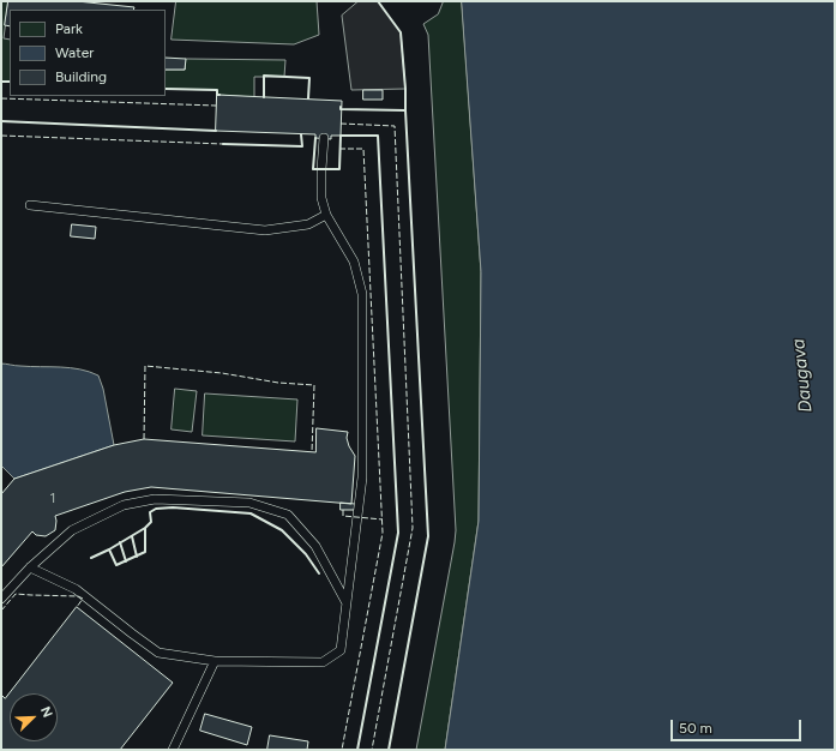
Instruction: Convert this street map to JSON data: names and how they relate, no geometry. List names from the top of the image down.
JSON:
{
  "water": ["Daugava"],
  "house_numbers": ["1"],
  "legend": ["Park", "Water", "Building"],
  "scale_bar": "50 m",
  "north": "top right"
}
